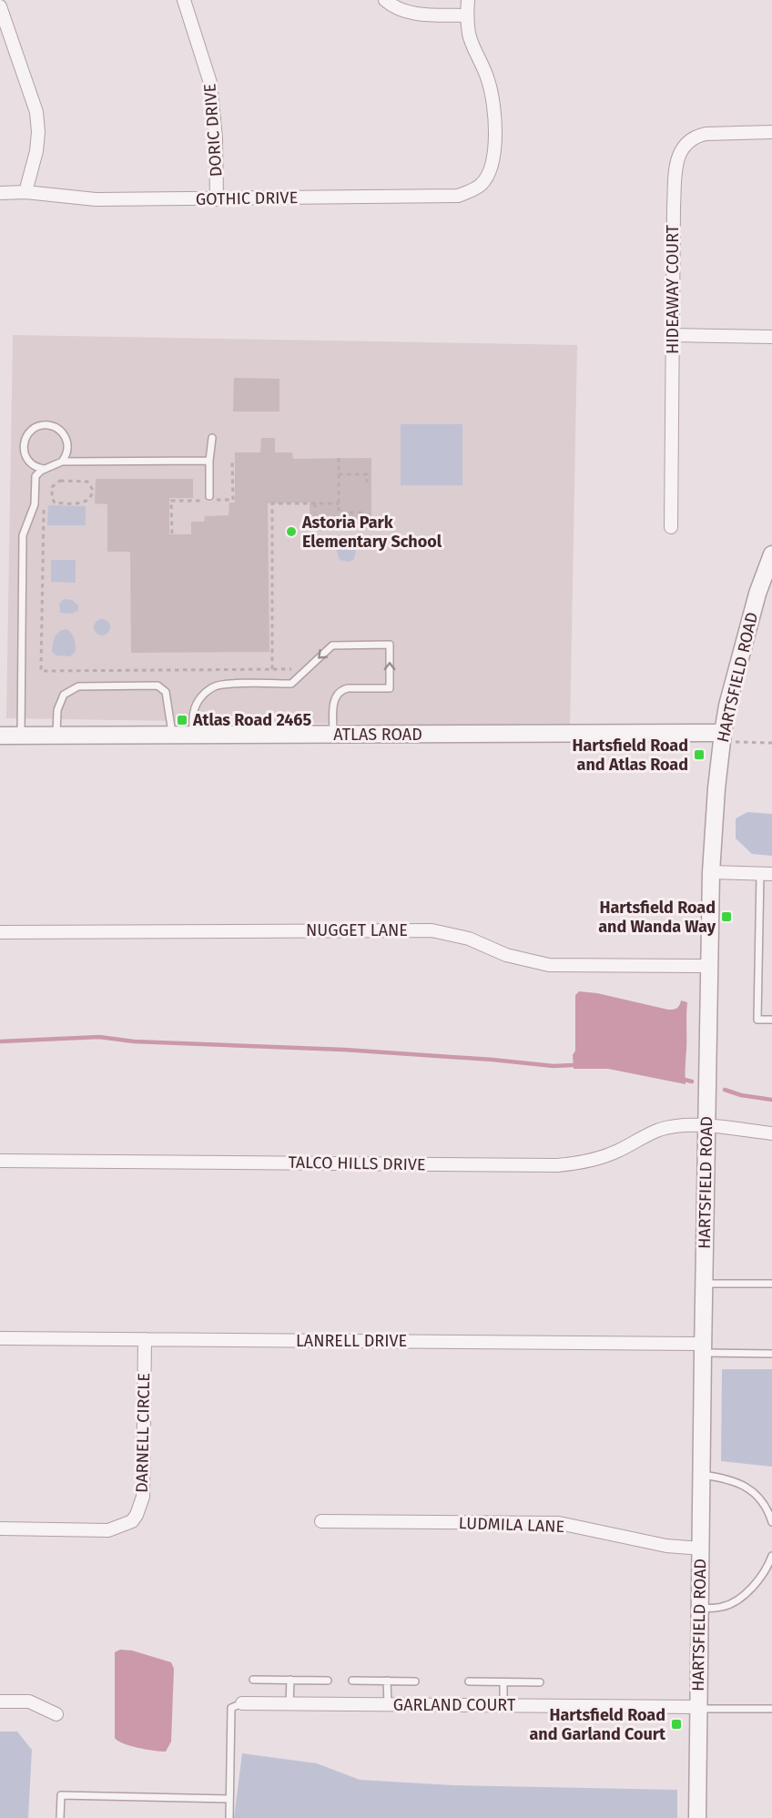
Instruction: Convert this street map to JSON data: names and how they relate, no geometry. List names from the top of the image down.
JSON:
{
  "streets": {
    "street": [
      "DORIC DRIVE",
      "GOTHIC DRIVE",
      "HIDEAWAY COURT",
      "HARTSFIELD ROAD",
      "ATLAS ROAD",
      "NUGGET LANE",
      "TALCO HILLS DRIVE",
      "LANRELL DRIVE",
      "DARNELL CIRCLE",
      "LUDMILA LANE",
      "GARLAND COURT"
    ]
  },
  "crossings": [
    ["DORIC DRIVE", "GOTHIC DRIVE"],
    ["HARTSFIELD ROAD", "ATLAS ROAD"],
    ["HARTSFIELD ROAD", "NUGGET LANE"],
    ["HARTSFIELD ROAD", "TALCO HILLS DRIVE"],
    ["HARTSFIELD ROAD", "LANRELL DRIVE"],
    ["HARTSFIELD ROAD", "LUDMILA LANE"],
    ["HARTSFIELD ROAD", "GARLAND COURT"],
    ["LANRELL DRIVE", "DARNELL CIRCLE"]
  ],
  "places": {
    "other": ["Astoria Park Elementary School"],
    "transit": [
      "Atlas Road 2465",
      "Hartsfield Road and Atlas Road",
      "Hartsfield Road and Wanda Way",
      "Hartsfield Road and Garland Court"
    ]
  }
}
